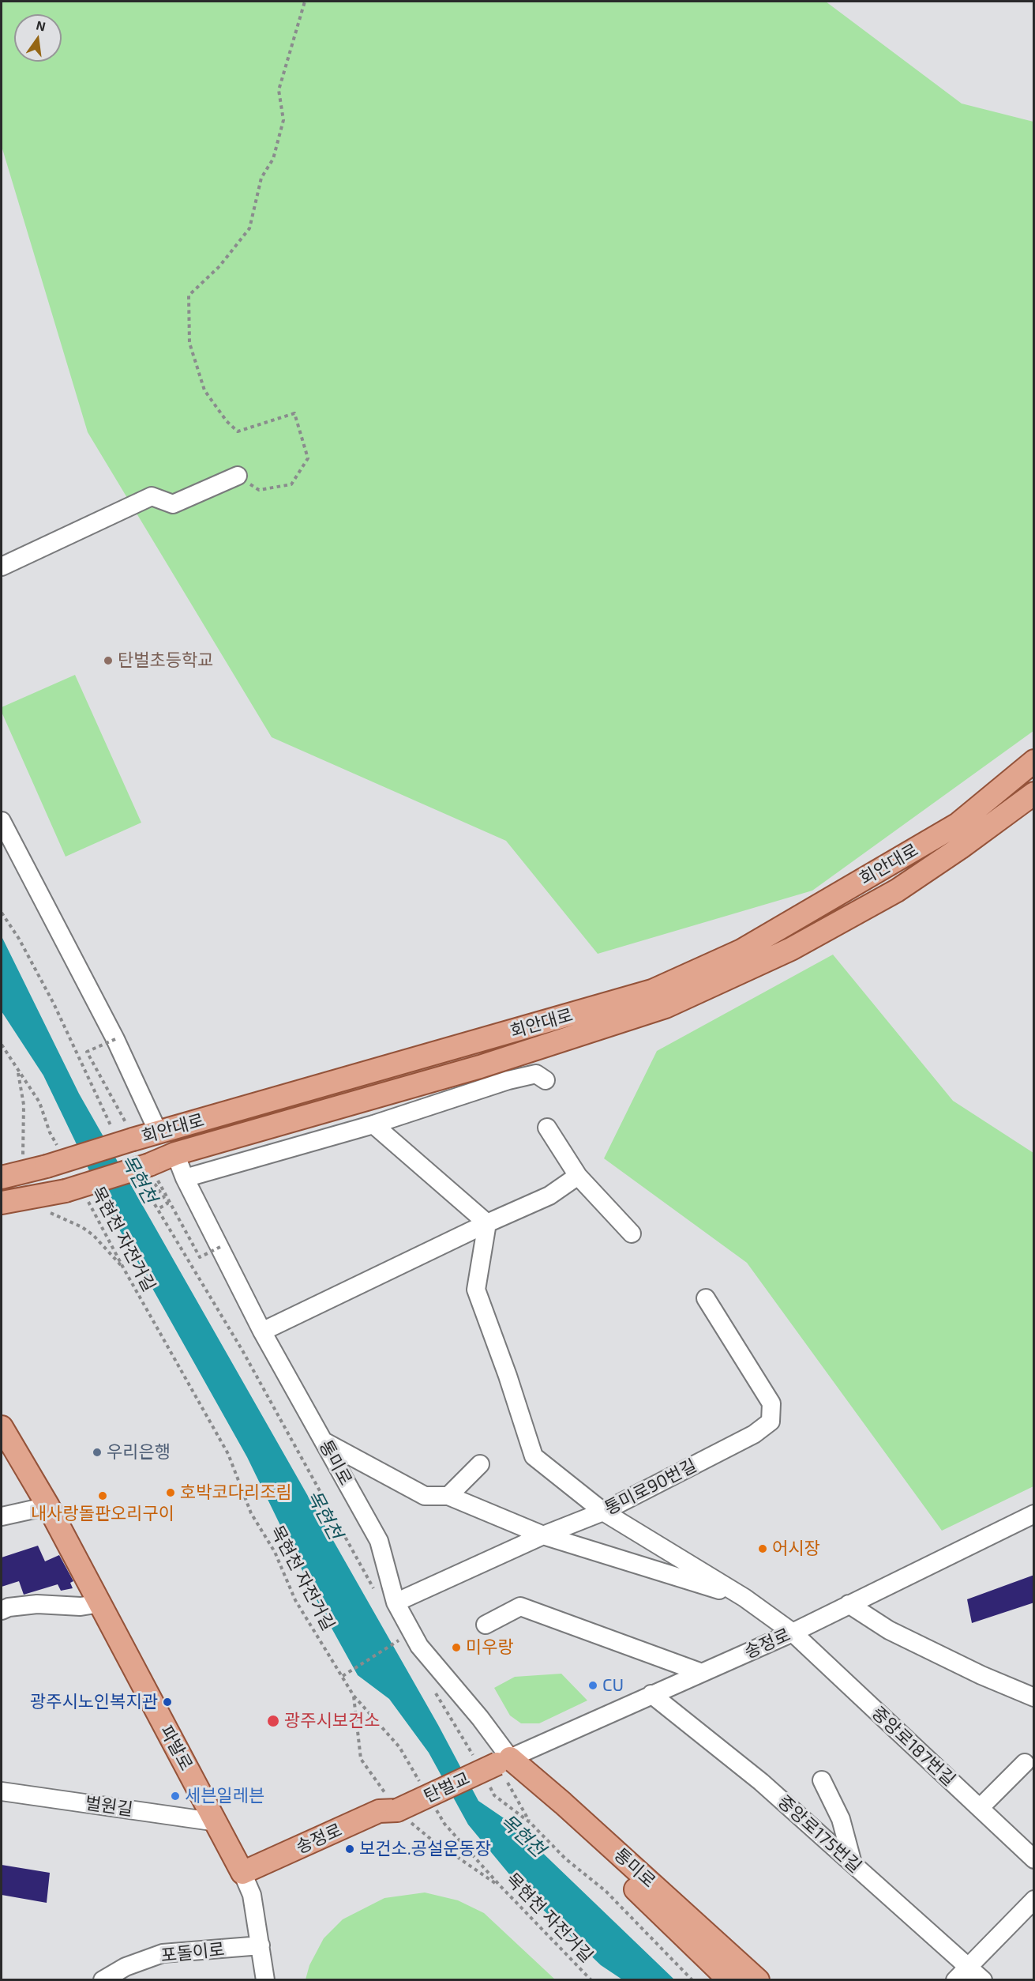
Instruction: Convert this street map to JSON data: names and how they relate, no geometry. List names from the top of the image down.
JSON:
{
  "streets": {
    "main road": [
      "회안대로",
      "통미로",
      "파발로",
      "탄벌교"
    ],
    "street": [
      "통미로90번길",
      "송정로",
      "중앙로187번길",
      "벌원길",
      "중앙로175번길",
      "포돌이로"
    ],
    "path": ["목현천 자전거길"]
  },
  "crossings": [
    ["회안대로", "목현천 자전거길"],
    ["회안대로", "통미로"],
    ["통미로", "통미로90번길"],
    ["통미로", "송정로"],
    ["통미로", "탄벌교"],
    ["송정로", "중앙로187번길"],
    ["송정로", "탄벌교"],
    ["송정로", "중앙로175번길"],
    ["파발로", "탄벌교"],
    ["파발로", "벌원길"],
    ["파발로", "포돌이로"]
  ],
  "water": ["목현천"],
  "places": [
    "탄벌초등학교",
    "우리은행",
    "호박코다리조림",
    "내사랑돌판오리구이",
    "어시장",
    "미우랑",
    "CU",
    "광주시노인복지관",
    "광주시보건소",
    "세븐일레븐",
    "보건소.공설운동장"
  ],
  "north": "top"
}
